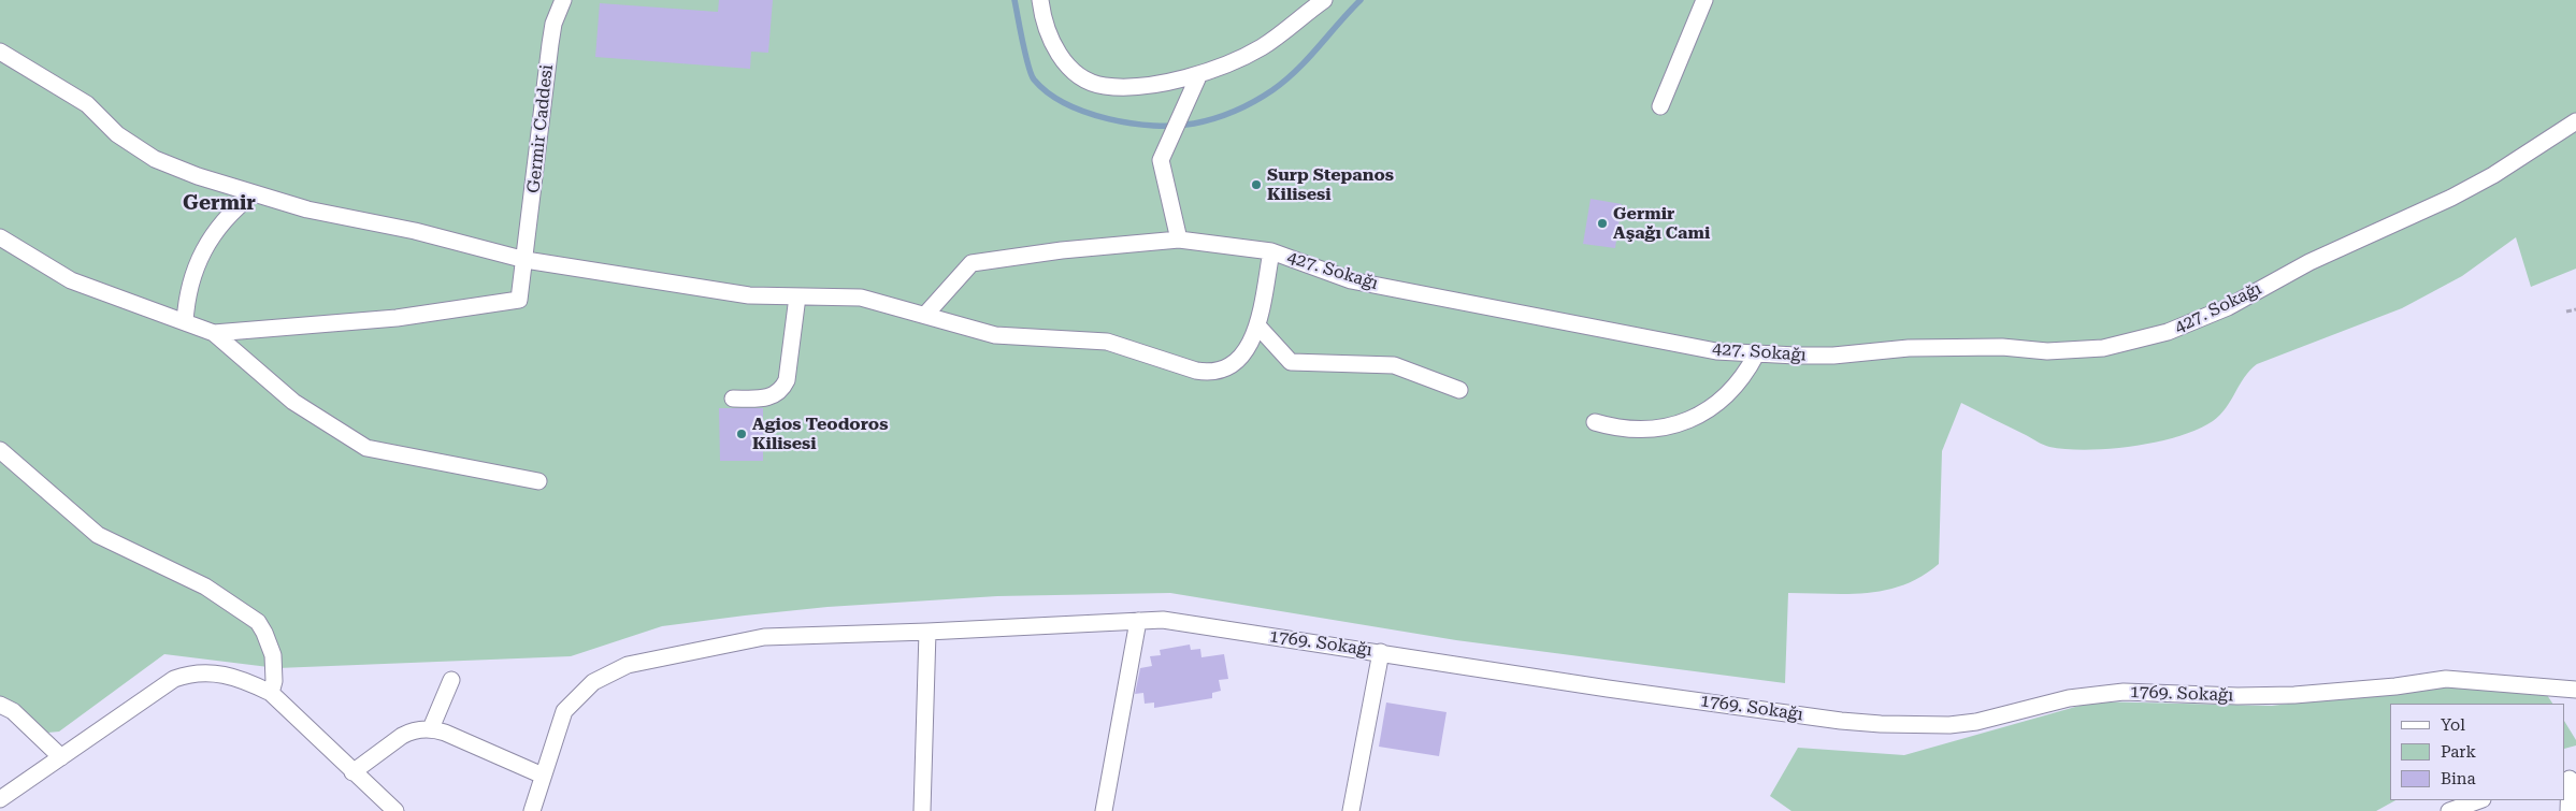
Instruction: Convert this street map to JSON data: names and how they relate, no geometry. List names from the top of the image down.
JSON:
{
  "streets": {
    "street": ["Germir Caddesi", "427. Sokağı", "1769. Sokağı"]
  },
  "districts": ["Germir"],
  "places": ["Surp Stepanos Kilisesi", "Germir Aşağı Cami", "Agios Teodoros Kilisesi"],
  "legend": ["Yol", "Park", "Bina"]
}
